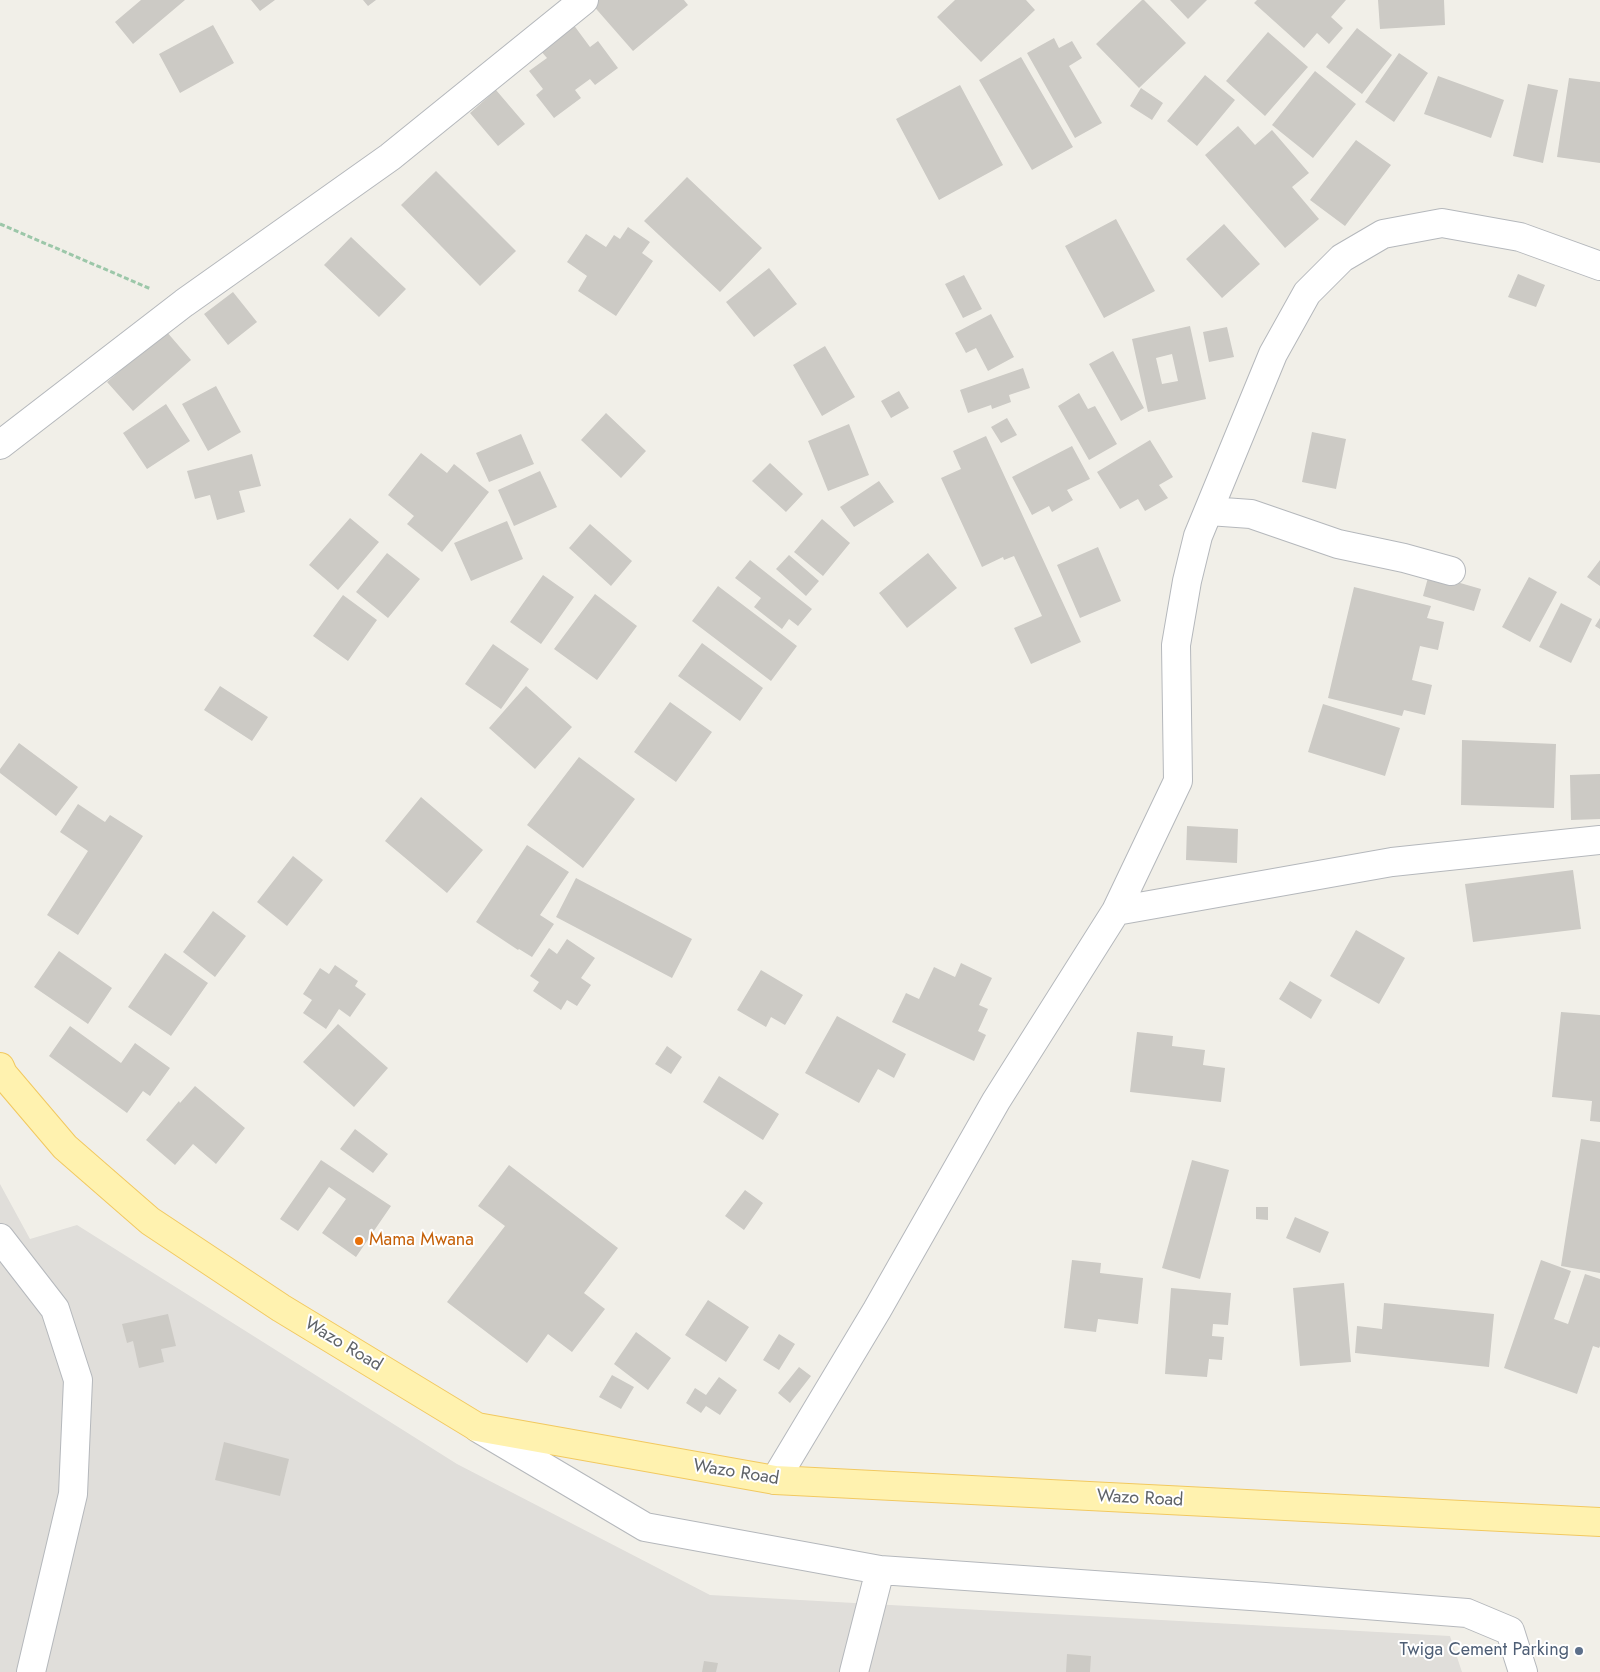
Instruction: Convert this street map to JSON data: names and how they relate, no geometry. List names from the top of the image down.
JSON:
{
  "streets": {
    "main road": ["Wazo Road"]
  },
  "places": ["Mama Mwana", "Twiga Cement Parking"]
}
